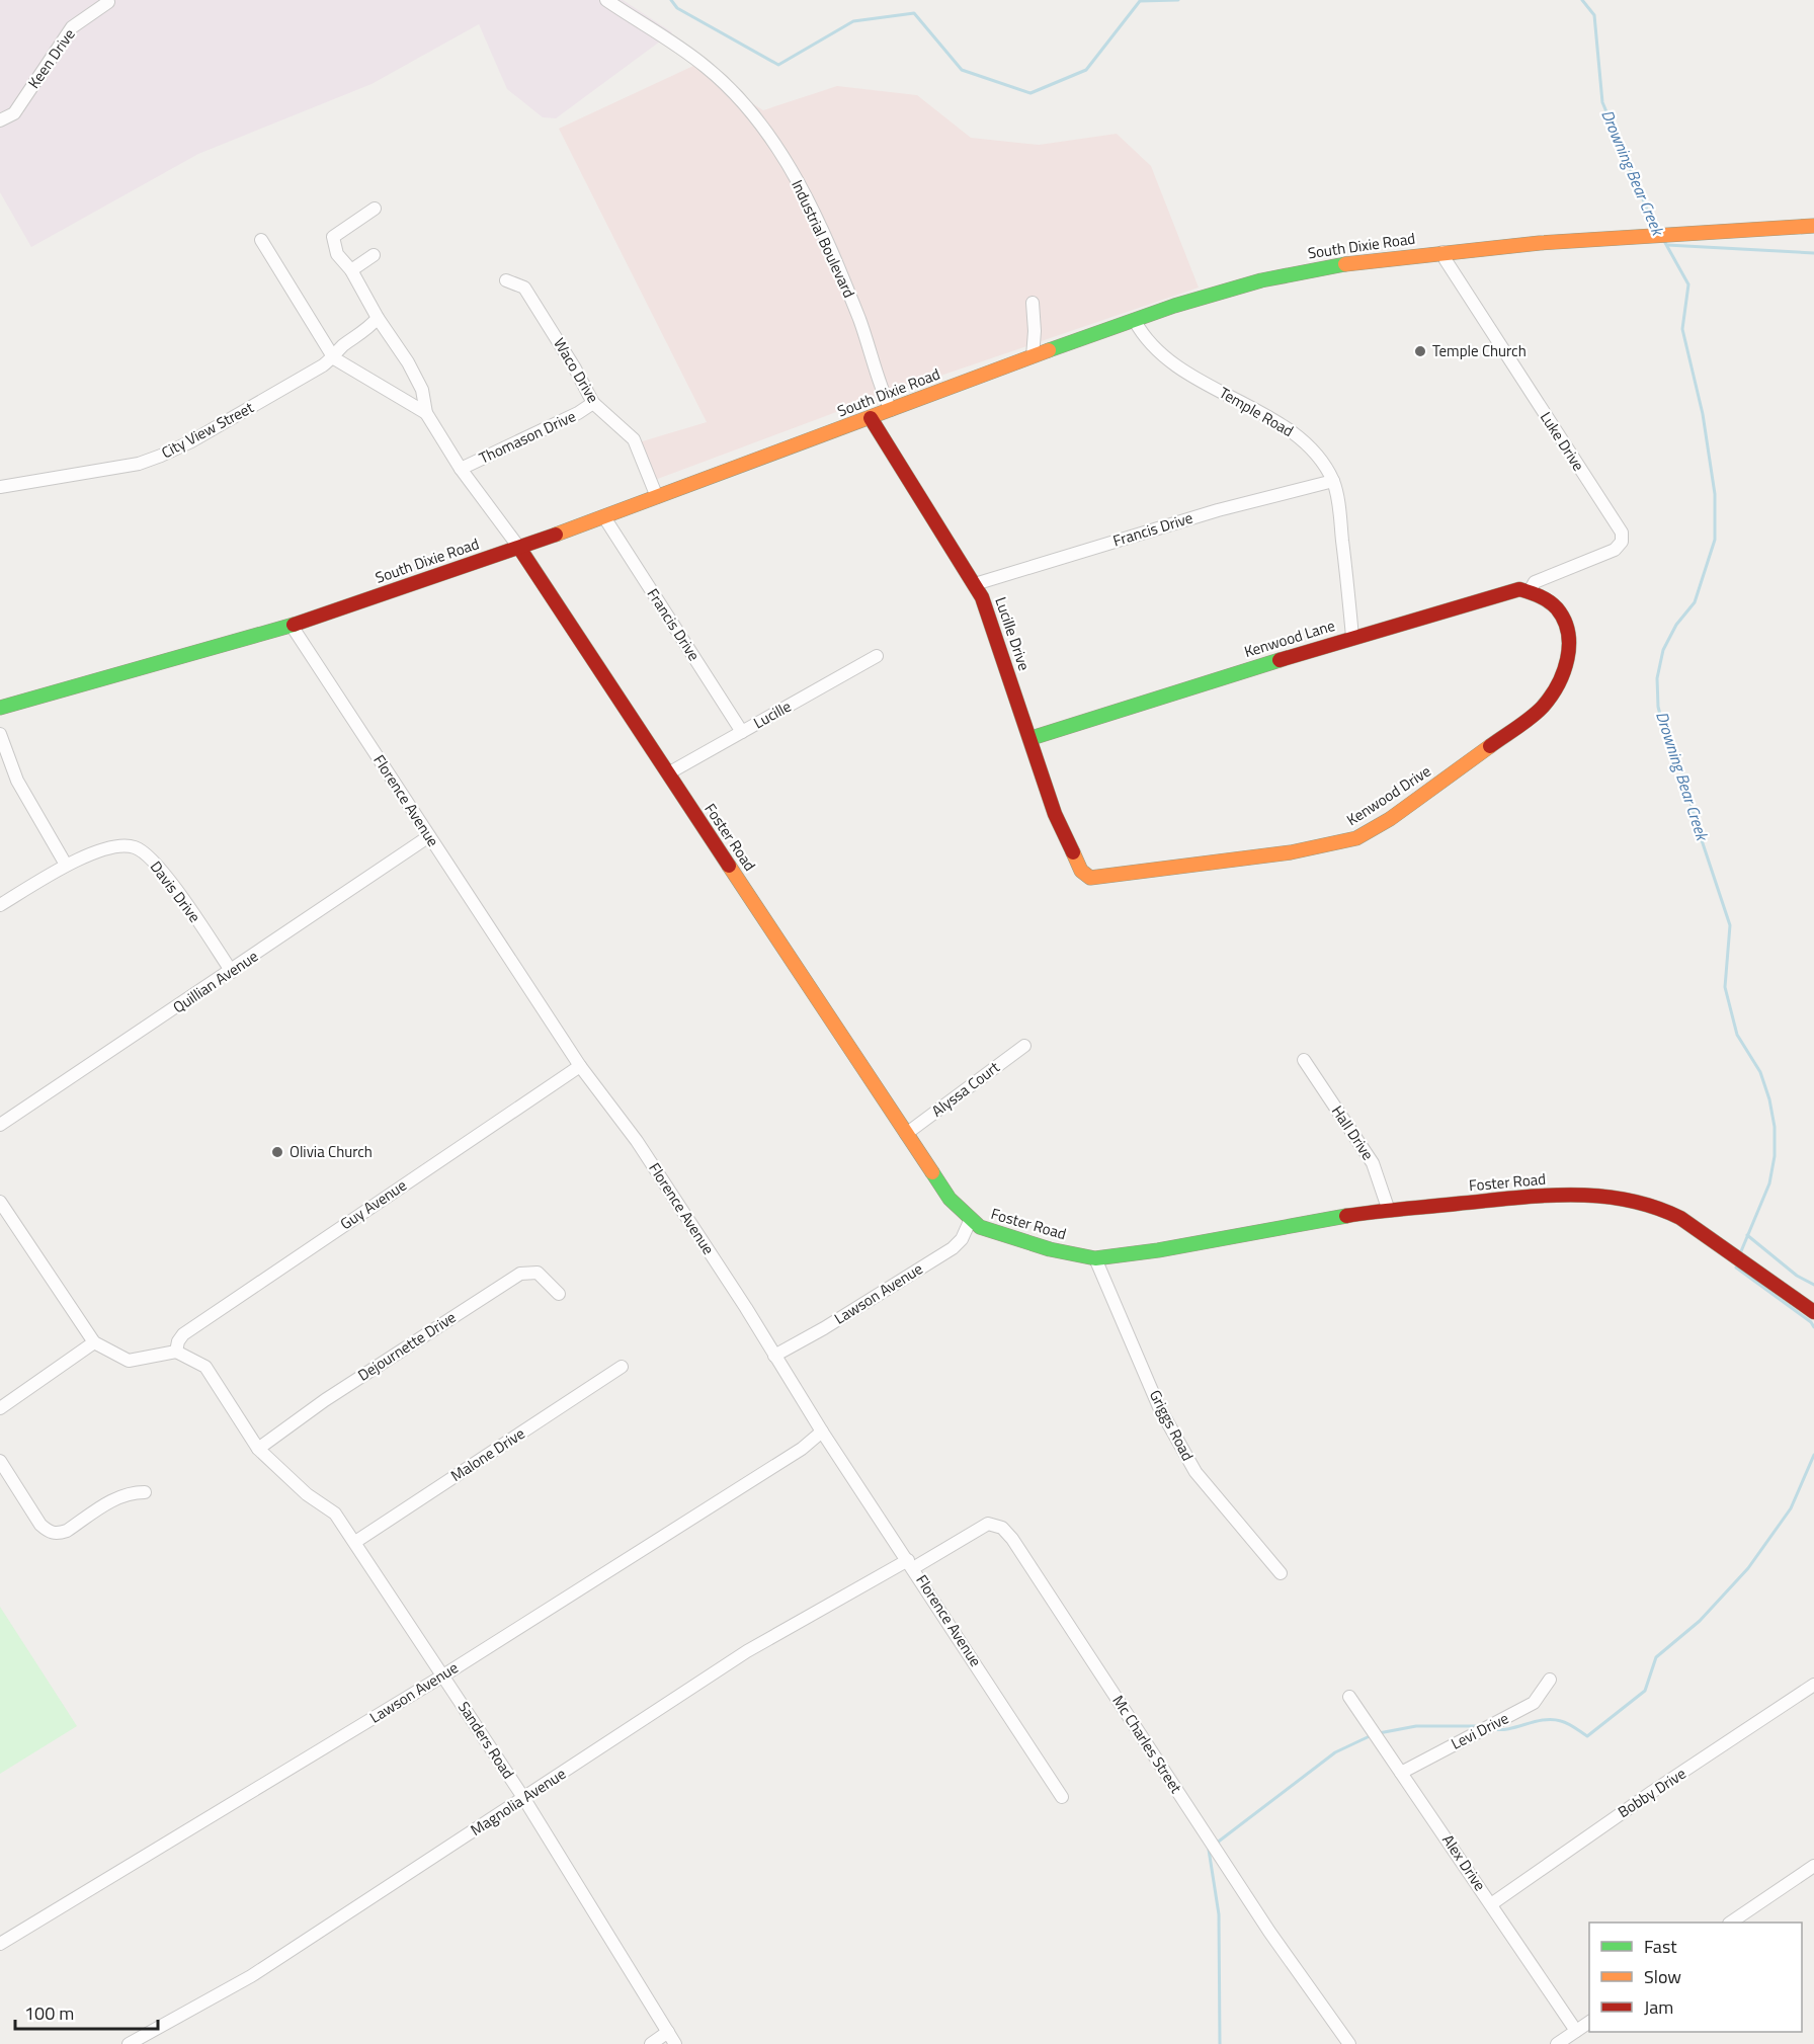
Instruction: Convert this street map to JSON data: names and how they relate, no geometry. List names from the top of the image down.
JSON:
{
  "streets": {
    "street": [
      "Keen Drive",
      "Industrial Boulevard",
      "South Dixie Road",
      "Waco Drive",
      "Temple Road",
      "City View Street",
      "Thomason Drive",
      "Luke Drive",
      "Francis Drive",
      "Lucille Drive",
      "Kenwood Lane",
      "Lucille",
      "Kenwood Drive",
      "Florence Avenue",
      "Foster Road",
      "Davis Drive",
      "Quillian Avenue",
      "Alyssa Court",
      "Hall Drive",
      "Guy Avenue",
      "Lawson Avenue",
      "Dejournette Drive",
      "Griggs Road",
      "Malone Drive",
      "Levi Drive",
      "Sanders Road",
      "Mc Charles Street",
      "Bobby Drive",
      "Magnolia Avenue",
      "Alex Drive"
    ]
  },
  "crossings": [
    ["Industrial Boulevard", "South Dixie Road"],
    ["South Dixie Road", "Waco Drive"],
    ["South Dixie Road", "Temple Road"],
    ["South Dixie Road", "Luke Drive"],
    ["South Dixie Road", "Francis Drive"],
    ["South Dixie Road", "Lucille Drive"],
    ["South Dixie Road", "Florence Avenue"],
    ["South Dixie Road", "Foster Road"],
    ["Waco Drive", "Thomason Drive"],
    ["Temple Road", "Francis Drive"],
    ["Temple Road", "Kenwood Lane"],
    ["Luke Drive", "Kenwood Lane"],
    ["Luke Drive", "Kenwood Drive"],
    ["Francis Drive", "Lucille Drive"],
    ["Francis Drive", "Lucille"],
    ["Lucille Drive", "Kenwood Lane"],
    ["Lucille Drive", "Kenwood Drive"],
    ["Kenwood Lane", "Kenwood Drive"],
    ["Lucille", "Foster Road"],
    ["Florence Avenue", "Quillian Avenue"],
    ["Florence Avenue", "Guy Avenue"],
    ["Florence Avenue", "Lawson Avenue"],
    ["Florence Avenue", "Mc Charles Street"],
    ["Florence Avenue", "Magnolia Avenue"],
    ["Foster Road", "Alyssa Court"],
    ["Foster Road", "Hall Drive"],
    ["Foster Road", "Lawson Avenue"],
    ["Foster Road", "Griggs Road"],
    ["Davis Drive", "Quillian Avenue"],
    ["Guy Avenue", "Sanders Road"],
    ["Lawson Avenue", "Sanders Road"],
    ["Dejournette Drive", "Sanders Road"],
    ["Malone Drive", "Sanders Road"],
    ["Levi Drive", "Alex Drive"],
    ["Sanders Road", "Magnolia Avenue"],
    ["Mc Charles Street", "Magnolia Avenue"],
    ["Bobby Drive", "Alex Drive"]
  ],
  "water": ["Drowning Bear Creek"],
  "places": ["Temple Church", "Olivia Church"],
  "legend": ["Fast", "Slow", "Jam"],
  "scale_bar": "100 m"
}
